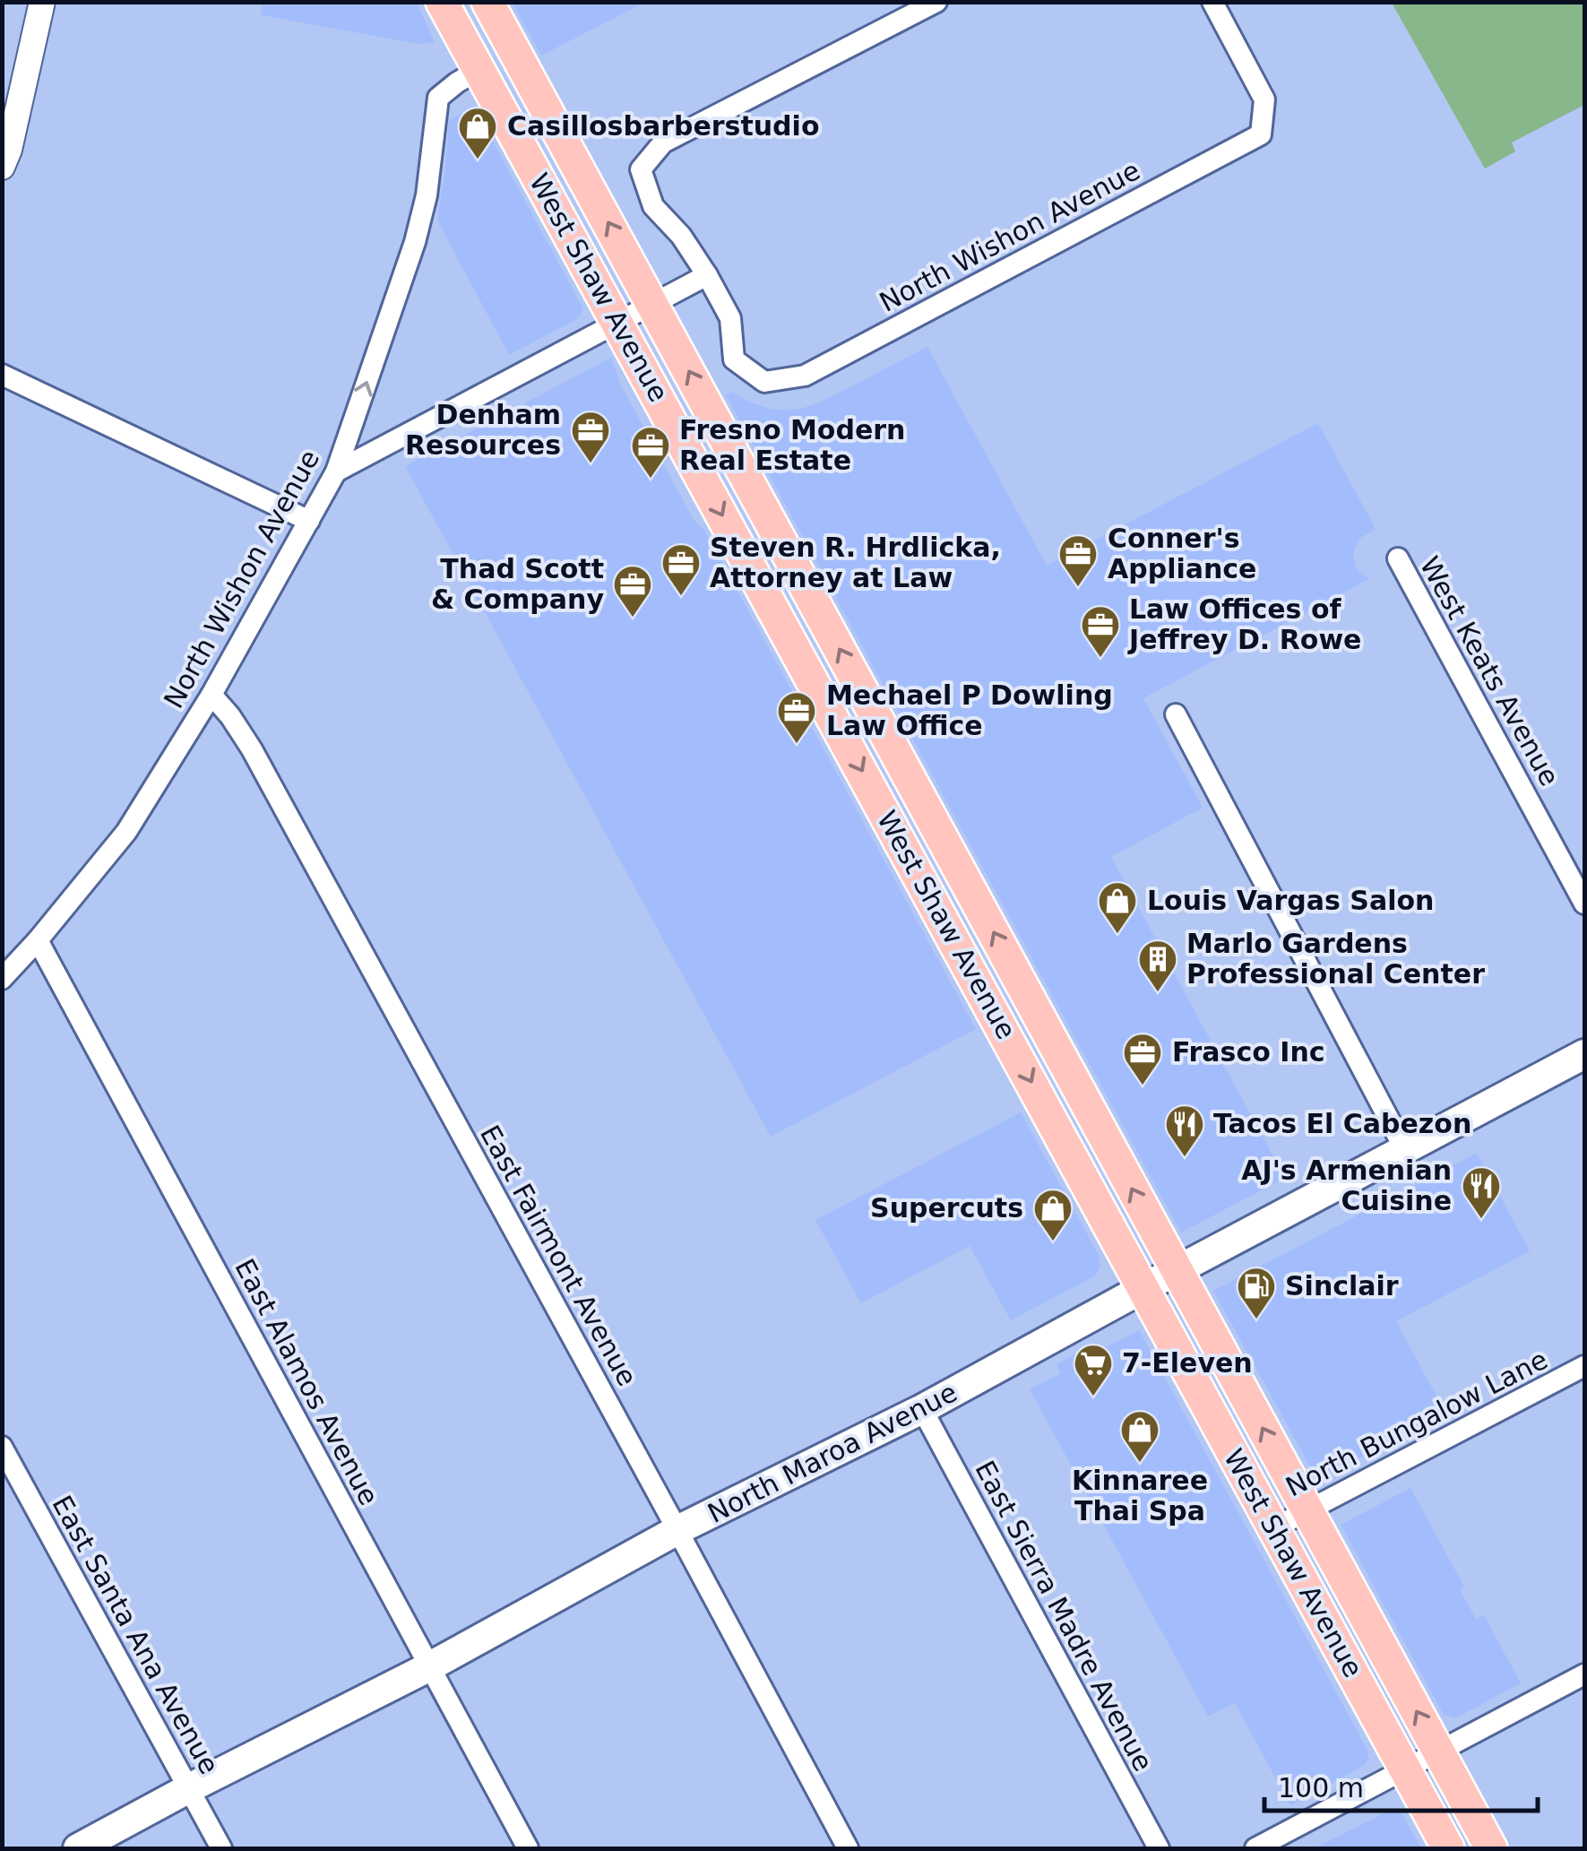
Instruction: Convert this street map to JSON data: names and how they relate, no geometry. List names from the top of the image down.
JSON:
{
  "streets": {
    "main road": ["West Shaw Avenue", "North Maroa Avenue"],
    "street": [
      "North Wishon Avenue",
      "West Keats Avenue",
      "East Fairmont Avenue",
      "East Alamos Avenue",
      "North Bungalow Lane",
      "East Sierra Madre Avenue",
      "East Santa Ana Avenue"
    ]
  },
  "crossings": [
    ["North Wishon Avenue", "West Shaw Avenue"],
    ["North Wishon Avenue", "East Fairmont Avenue"],
    ["North Wishon Avenue", "East Alamos Avenue"],
    ["West Shaw Avenue", "North Bungalow Lane"],
    ["West Shaw Avenue", "North Maroa Avenue"],
    ["East Fairmont Avenue", "North Maroa Avenue"],
    ["East Alamos Avenue", "North Maroa Avenue"],
    ["North Maroa Avenue", "East Sierra Madre Avenue"],
    ["North Maroa Avenue", "East Santa Ana Avenue"]
  ],
  "places": {
    "shop": [
      "Casillosbarberstudio",
      "Louis Vargas Salon",
      "Supercuts",
      "Kinnaree Thai Spa"
    ],
    "office": [
      "Denham Resources",
      "Fresno Modern Real Estate",
      "Conner's Appliance",
      "Steven R. Hrdlicka, Attorney at Law",
      "Thad Scott & Company",
      "Law Offices of Jeffrey D. Rowe",
      "Mechael P Dowling Law Office",
      "Frasco Inc"
    ],
    "building": ["Marlo Gardens Professional Center"],
    "restaurant": ["Tacos El Cabezon", "AJ's Armenian Cuisine"],
    "fuel station": ["Sinclair"],
    "supermarket": ["7-Eleven"]
  },
  "scale_bar": "100 m"
}
